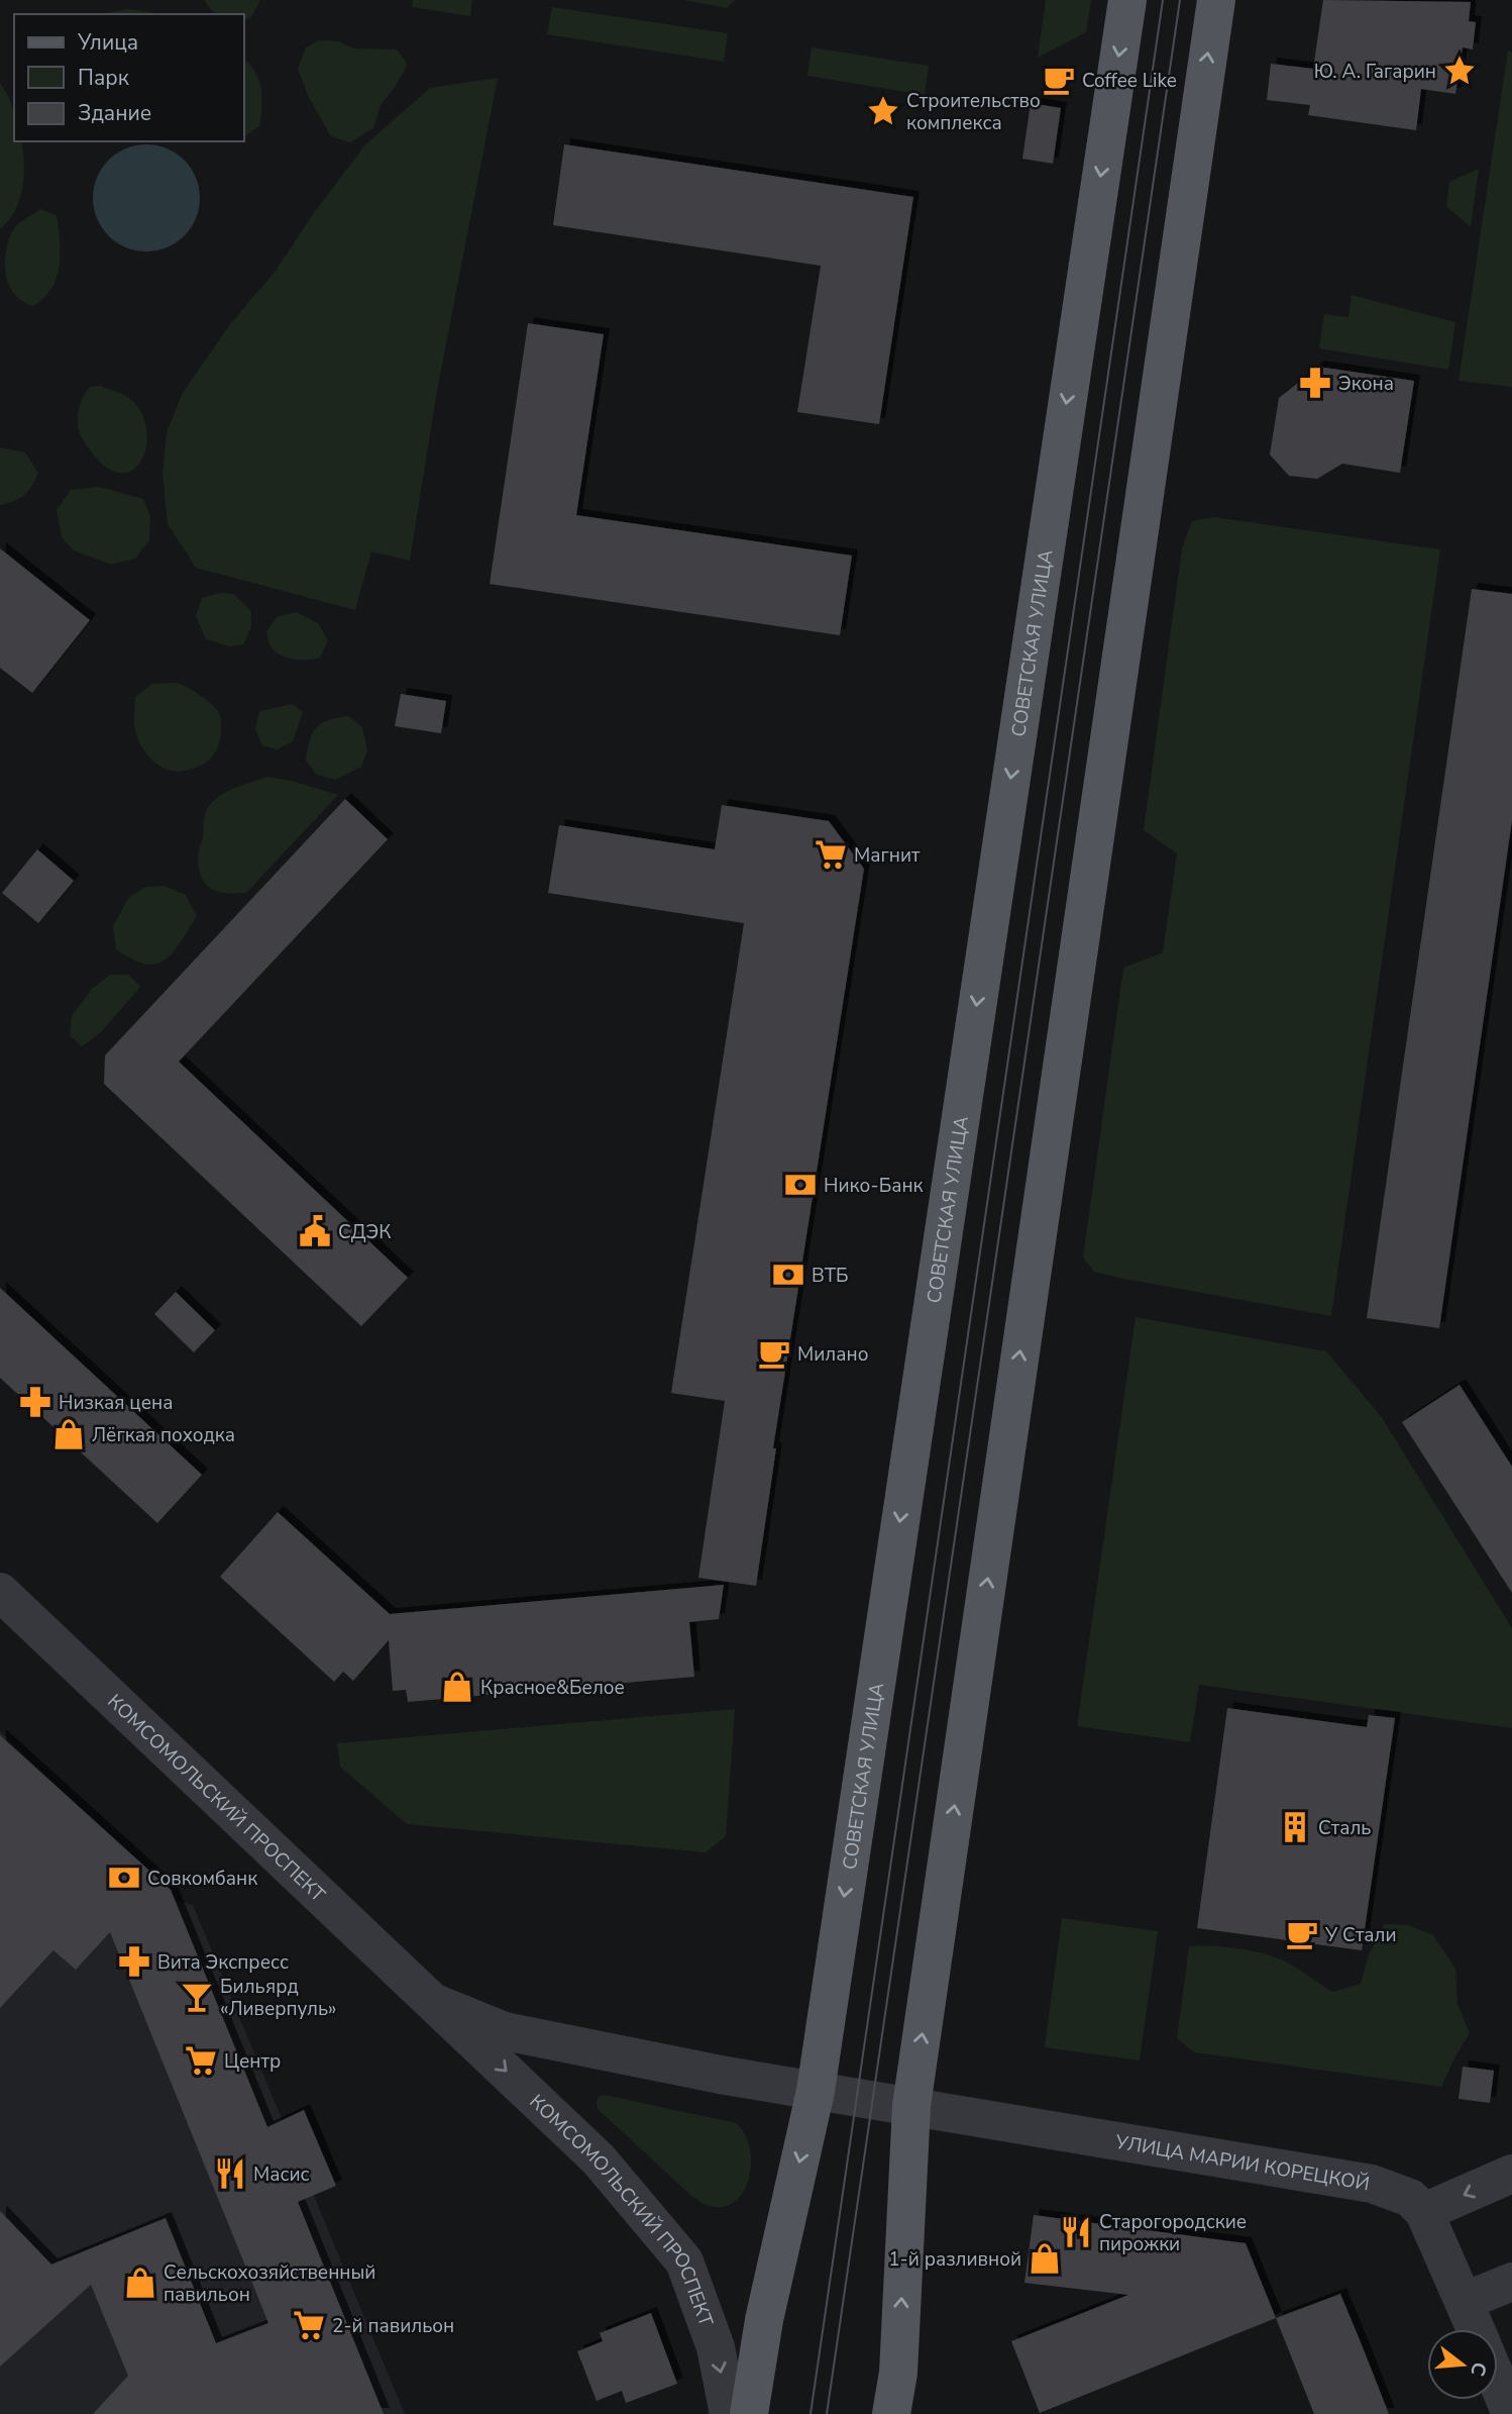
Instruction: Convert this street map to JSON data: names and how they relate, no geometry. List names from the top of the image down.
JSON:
{
  "streets": {
    "main road": ["СОВЕТСКАЯ УЛИЦА"],
    "street": ["КОМСОМОЛЬСКИЙ ПРОСПЕКТ", "УЛИЦА МАРИИ КОРЕЦКОЙ"]
  },
  "crossings": [
    ["СОВЕТСКАЯ УЛИЦА", "КОМСОМОЛЬСКИЙ ПРОСПЕКТ"],
    ["СОВЕТСКАЯ УЛИЦА", "УЛИЦА МАРИИ КОРЕЦКОЙ"],
    ["КОМСОМОЛЬСКИЙ ПРОСПЕКТ", "УЛИЦА МАРИИ КОРЕЦКОЙ"]
  ],
  "places": {
    "place": ["Ю. А. Гагарин", "Строительство комплекса"],
    "cafe": ["Coffee Like", "Милано", "У Стали"],
    "pharmacy": ["Экона", "Низкая цена", "Вита Экспресс"],
    "supermarket": ["Магнит", "Центр", "2-й павильон"],
    "bank": ["Нико-Банк", "ВТБ", "Совкомбанк"],
    "public building": ["СДЭК"],
    "shop": [
      "Лёгкая походка",
      "Красное&Белое",
      "1-й разливной",
      "Сельскохозяйственный павильон"
    ],
    "building": ["Сталь"],
    "bar": ["Бильярд «Ливерпуль»"],
    "restaurant": ["Масис", "Старогородские пирожки"]
  },
  "legend": ["Улица", "Парк", "Здание"],
  "north": "right"
}
